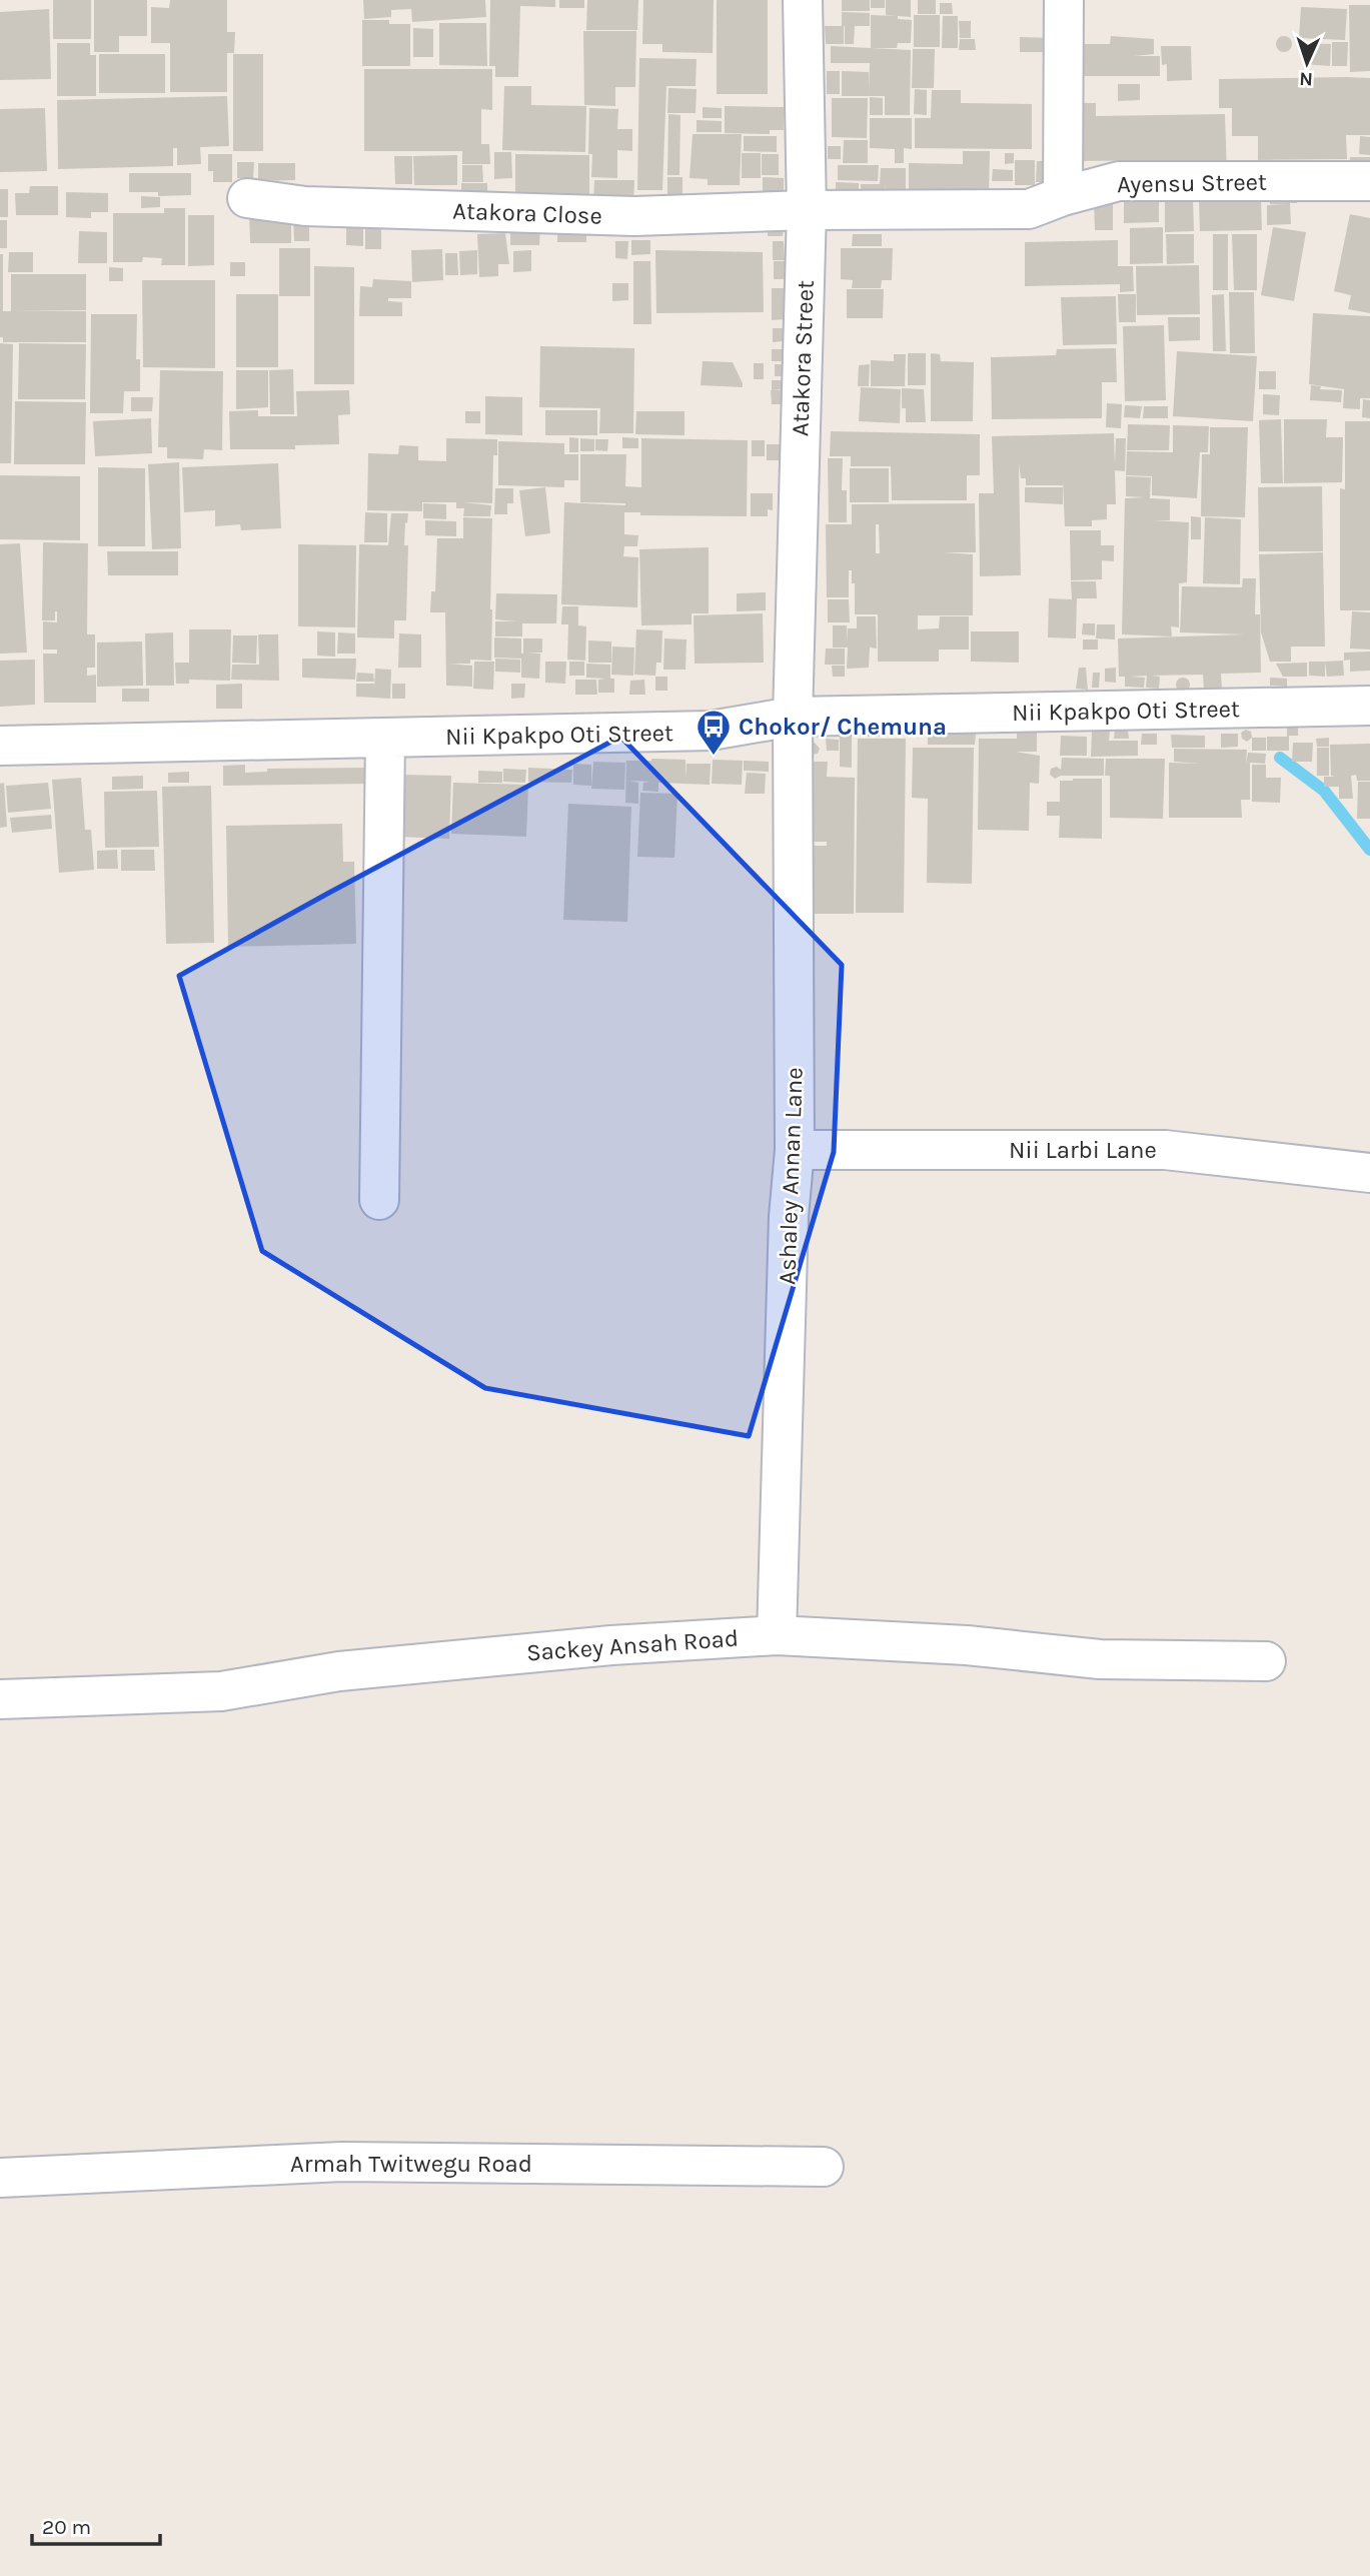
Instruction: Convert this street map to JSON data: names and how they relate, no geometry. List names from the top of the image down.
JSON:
{
  "streets": {
    "street": [
      "Ayensu Street",
      "Atakora Close",
      "Atakora Street",
      "Nii Kpakpo Oti Street",
      "Nii Larbi Lane",
      "Ashaley Annan Lane",
      "Sackey Ansah Road",
      "Armah Twitwegu Road"
    ]
  },
  "crossings": [
    ["Ayensu Street", "Atakora Close"],
    ["Ayensu Street", "Atakora Street"],
    ["Atakora Close", "Atakora Street"],
    ["Atakora Street", "Nii Kpakpo Oti Street"],
    ["Atakora Street", "Ashaley Annan Lane"],
    ["Nii Kpakpo Oti Street", "Ashaley Annan Lane"],
    ["Nii Larbi Lane", "Ashaley Annan Lane"],
    ["Ashaley Annan Lane", "Sackey Ansah Road"]
  ],
  "places": {
    "bus stop": ["Chokor/ Chemuna"]
  },
  "scale_bar": "20 m",
  "north": "bottom"
}
